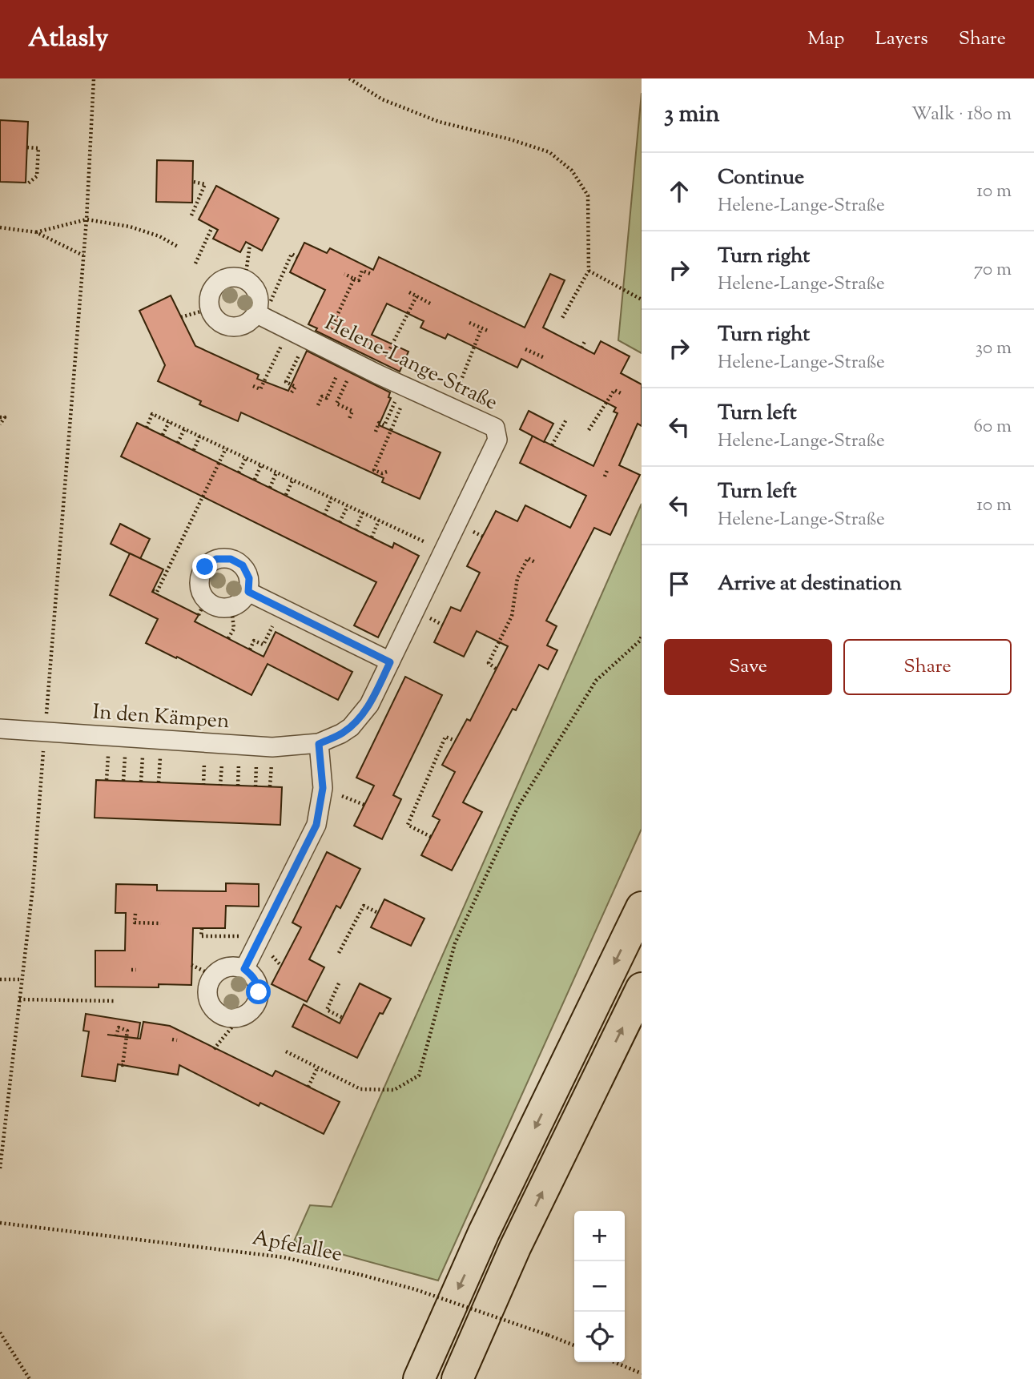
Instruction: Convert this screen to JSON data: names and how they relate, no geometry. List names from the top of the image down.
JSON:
{
  "streets": {
    "street": ["Helene-Lange-Straße", "In den Kämpen"],
    "path": ["Apfelallee"]
  },
  "crossings": [
    ["Helene-Lange-Straße", "In den Kämpen"]
  ],
  "page": {
    "header": "Atlasly",
    "nav": ["Map", "Layers", "Share"],
    "heading": ["3 min", "Walk · 180 m"],
    "list": [
      ["Continue", "Helene-Lange-Straße", "10 m"],
      ["Turn right", "Helene-Lange-Straße", "70 m"],
      ["Turn right", "Helene-Lange-Straße", "30 m"],
      ["Turn left", "Helene-Lange-Straße", "60 m"],
      ["Turn left", "Helene-Lange-Straße", "10 m"],
      "Arrive at destination"
    ],
    "buttons": ["Save", "Share"],
    "map_buttons": ["+", "−"]
  }
}
